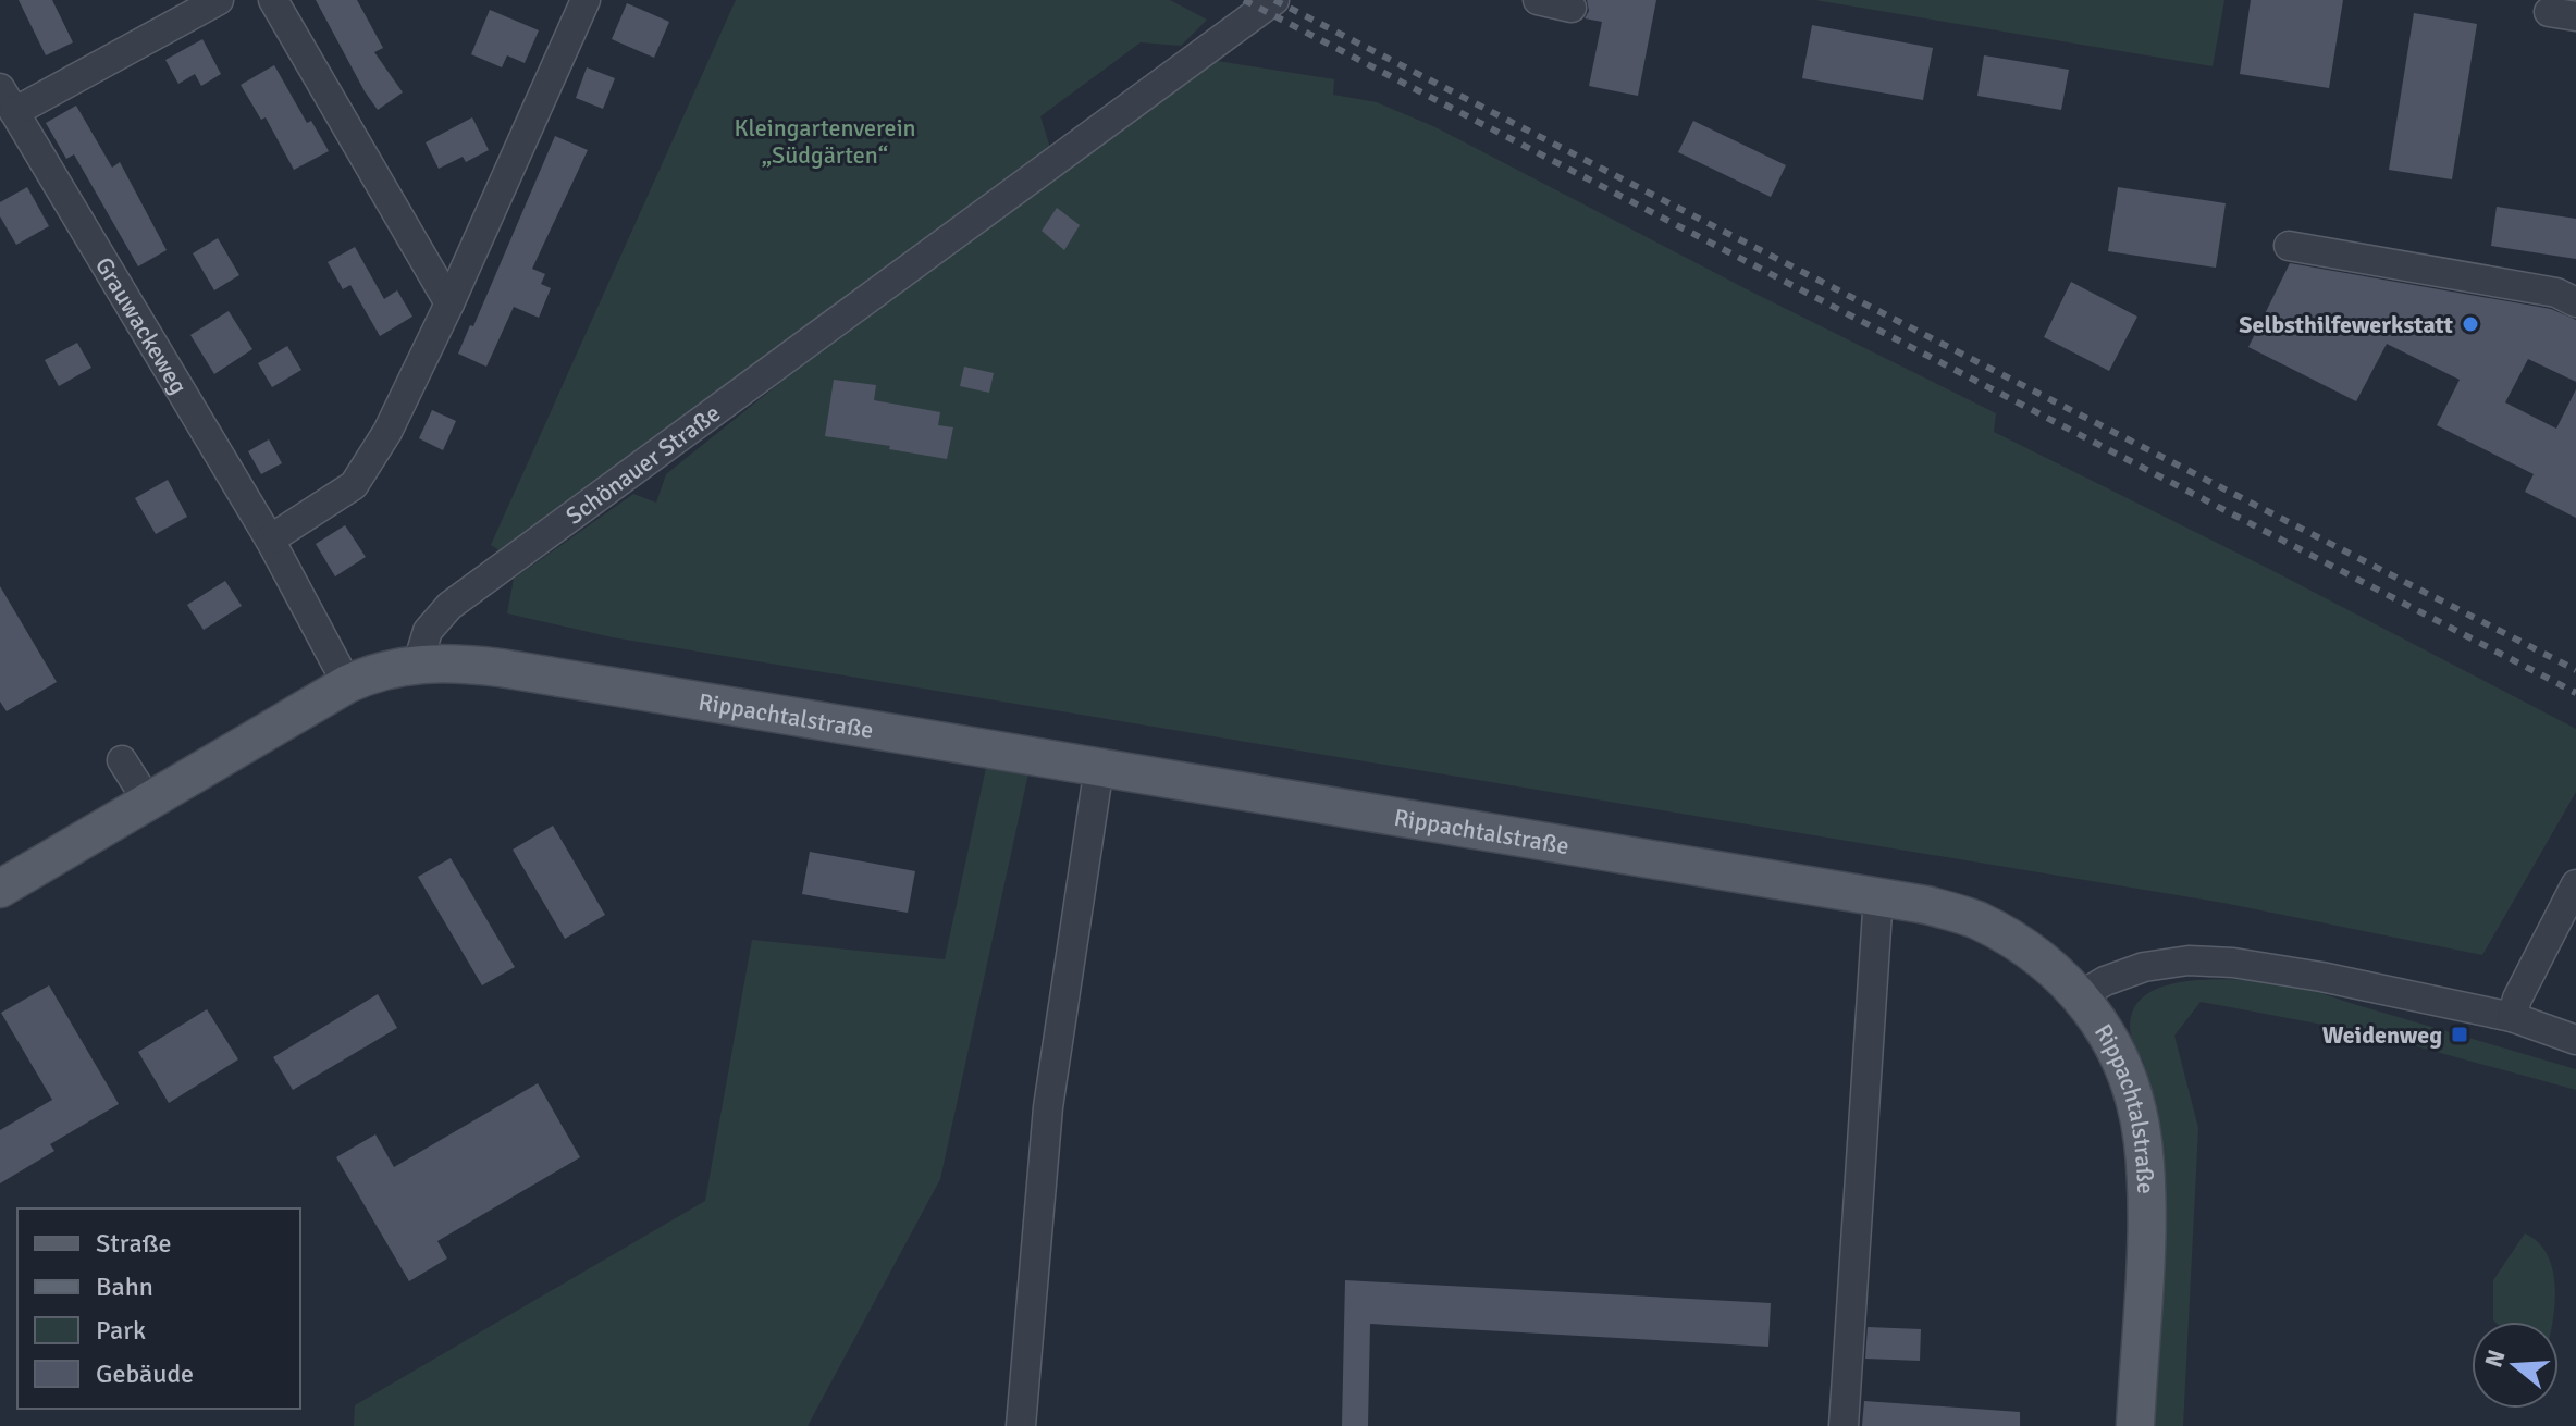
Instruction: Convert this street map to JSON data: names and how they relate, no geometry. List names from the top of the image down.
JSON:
{
  "streets": {
    "main road": ["Rippachtalstraße"],
    "street": ["Grauwackeweg", "Schönauer Straße"]
  },
  "crossings": [
    ["Schönauer Straße", "Rippachtalstraße"]
  ],
  "parks": ["Kleingartenverein „Südgärten“"],
  "places": {
    "other": ["Selbsthilfewerkstatt"],
    "transit": ["Weidenweg"]
  },
  "legend": [
    "Straße",
    "Bahn",
    "Park",
    "Gebäude"
  ],
  "north": "left"
}
